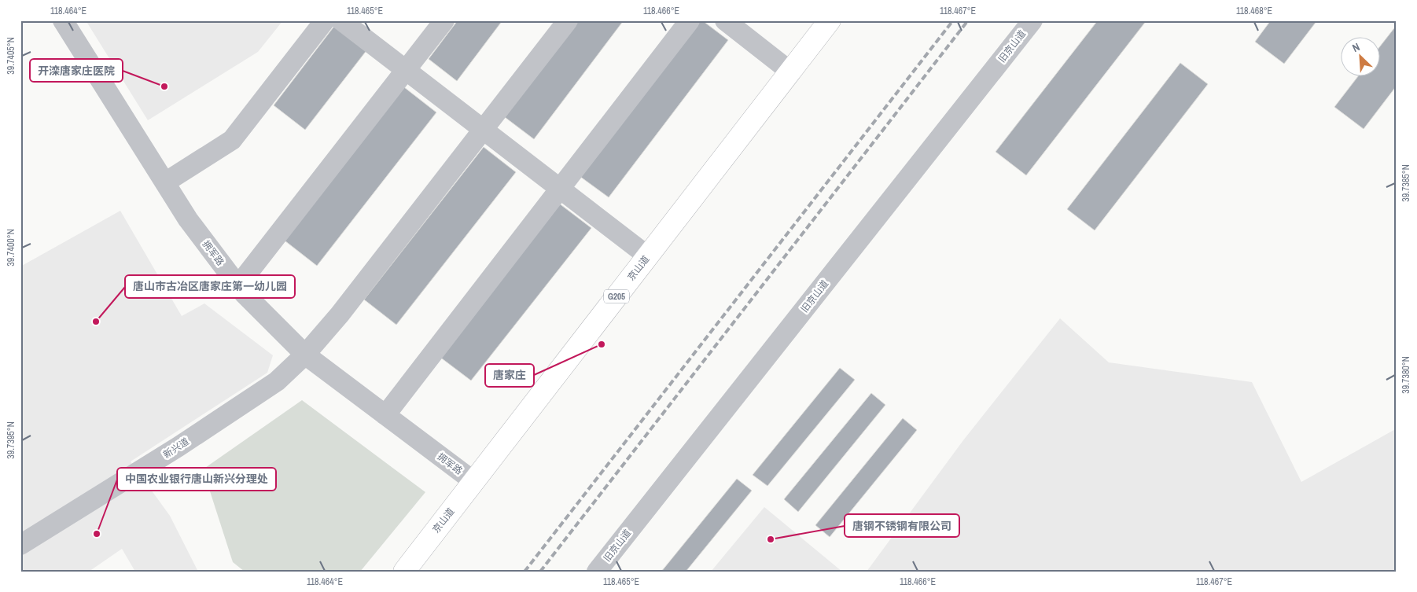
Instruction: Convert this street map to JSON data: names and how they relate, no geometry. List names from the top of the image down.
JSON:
{
  "streets": {
    "highway": ["京山道", "G205"],
    "street": ["旧京山道", "拥军路", "新兴道"]
  },
  "crossings": [
    ["拥军路", "京山道"],
    ["拥军路", "新兴道"]
  ],
  "places": [
    "开滦唐家庄医院",
    "唐山市古冶区唐家庄第一幼儿园",
    "唐家庄",
    "中国农业银行唐山新兴分理处",
    "唐钢不锈钢有限公司"
  ],
  "north": "top left",
  "coordinates": [
    "118.464°E",
    "118.465°E",
    "118.466°E",
    "118.467°E",
    "118.468°E",
    "39.7405°N",
    "39.7385°N",
    "39.7400°N",
    "39.7380°N",
    "39.7395°N"
  ]
}
